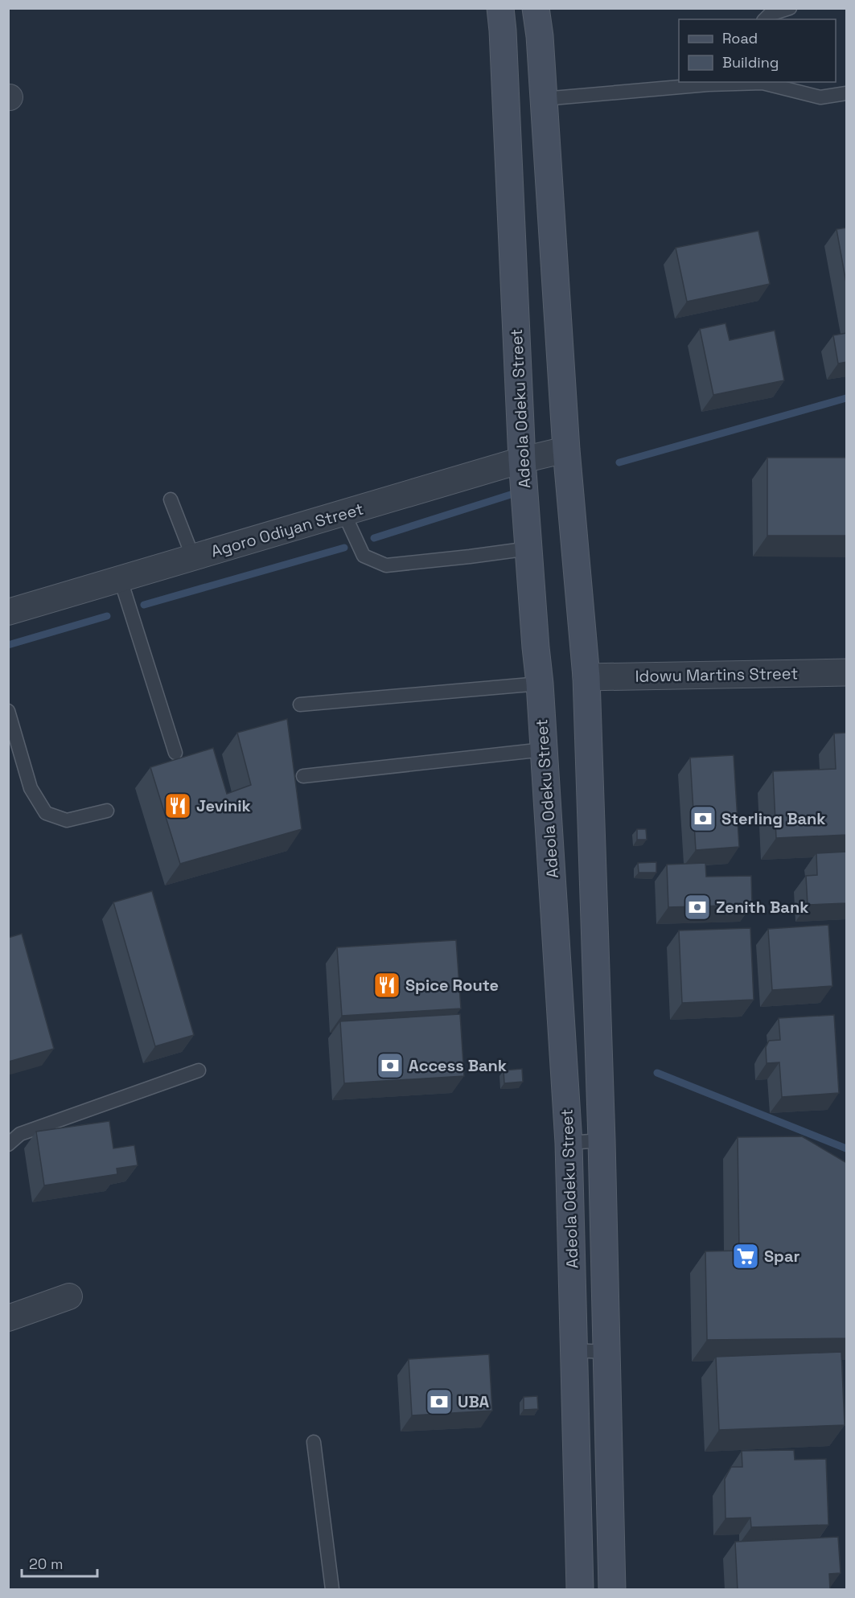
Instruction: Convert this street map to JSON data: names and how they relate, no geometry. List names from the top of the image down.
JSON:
{
  "streets": {
    "main road": ["Adeola Odeku Street"],
    "street": ["Agoro Odiyan Street", "Idowu Martins Street"]
  },
  "crossings": [
    ["Adeola Odeku Street", "Agoro Odiyan Street"],
    ["Adeola Odeku Street", "Idowu Martins Street"]
  ],
  "places": {
    "restaurant": ["Jevinik", "Spice Route"],
    "bank": [
      "Sterling Bank",
      "Zenith Bank",
      "Access Bank",
      "UBA"
    ],
    "supermarket": ["Spar"]
  },
  "legend": ["Road", "Building"],
  "scale_bar": "20 m"
}
